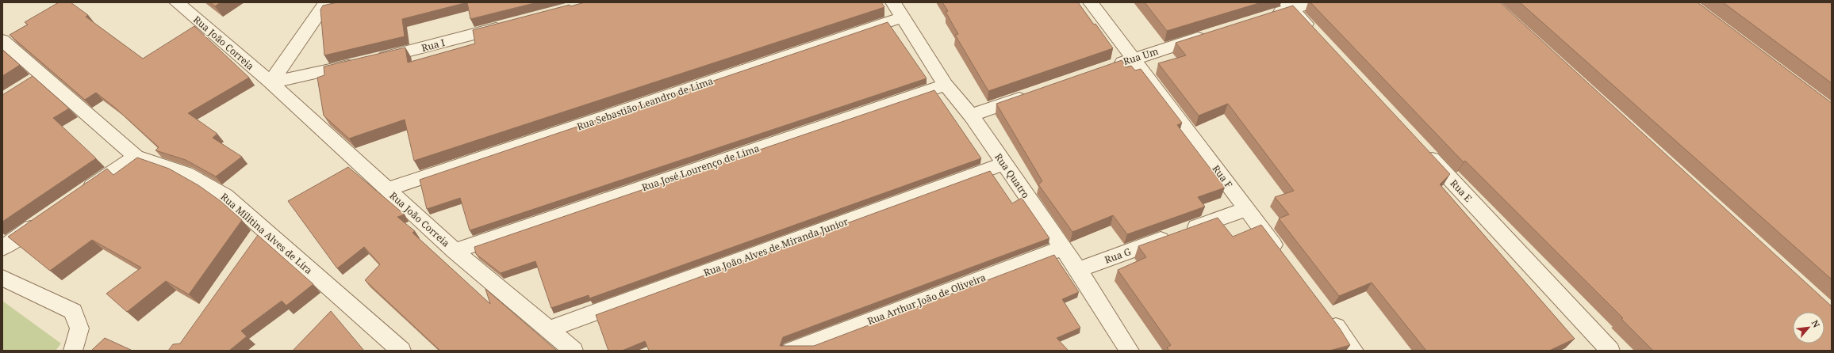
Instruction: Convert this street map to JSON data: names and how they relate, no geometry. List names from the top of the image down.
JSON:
{
  "streets": {
    "street": [
      "Rua João Correia",
      "Rua I",
      "Rua Um",
      "Rua Sebastião Leandro de Lima",
      "Rua José Lourenço de Lima",
      "Rua Quatro",
      "Rua F",
      "Rua E",
      "Rua Militina Alves de Lira",
      "Rua João Alves de Miranda Junior",
      "Rua G",
      "Rua Arthur João de Oliveira"
    ]
  },
  "crossings": [
    ["Rua João Correia", "Rua I"],
    ["Rua João Correia", "Rua Sebastião Leandro de Lima"],
    ["Rua João Correia", "Rua José Lourenço de Lima"],
    ["Rua João Correia", "Rua João Alves de Miranda Junior"],
    ["Rua Um", "Rua F"],
    ["Rua Sebastião Leandro de Lima", "Rua Quatro"],
    ["Rua José Lourenço de Lima", "Rua Quatro"],
    ["Rua Quatro", "Rua João Alves de Miranda Junior"],
    ["Rua Quatro", "Rua G"],
    ["Rua Quatro", "Rua Arthur João de Oliveira"],
    ["Rua F", "Rua G"]
  ],
  "north": "top right"
}
